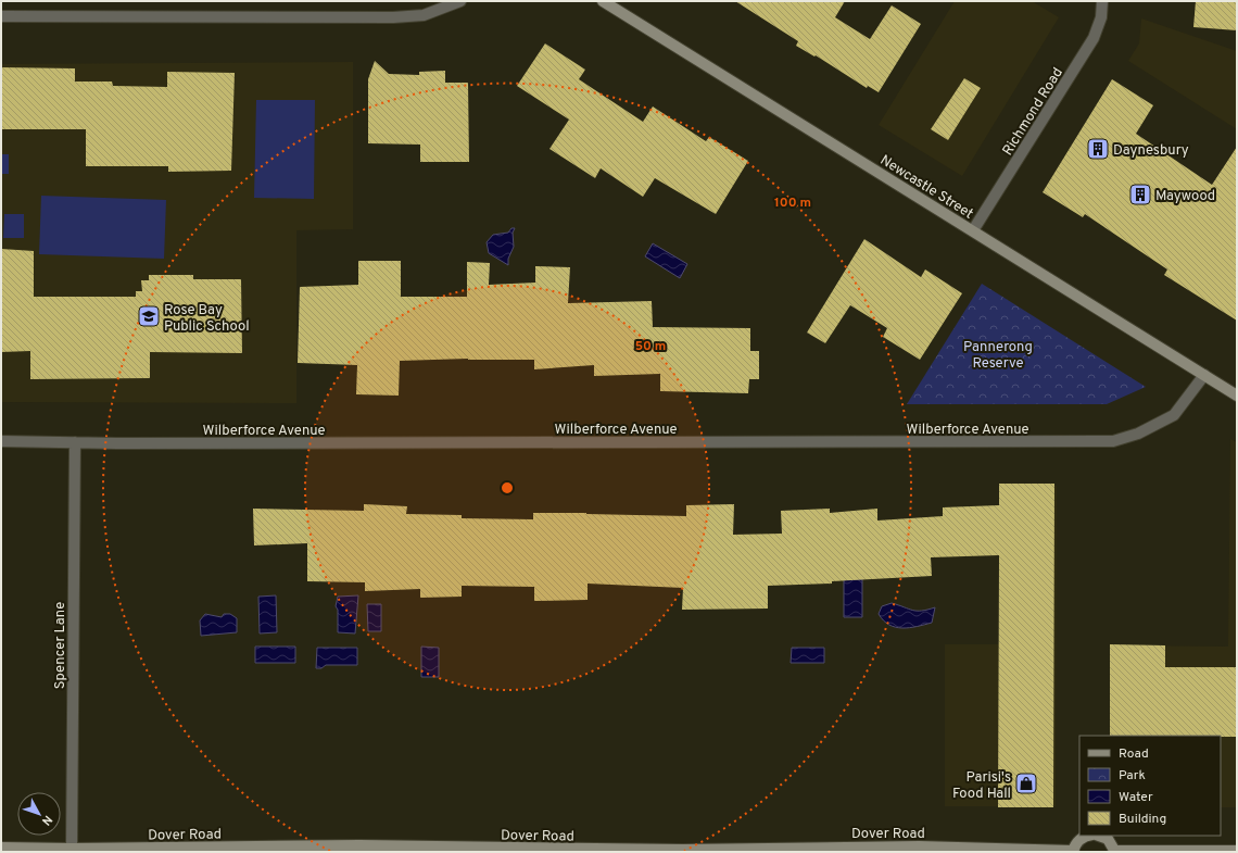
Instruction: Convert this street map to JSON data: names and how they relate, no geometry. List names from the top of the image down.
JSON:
{
  "streets": {
    "street": [
      "Richmond Road",
      "Newcastle Street",
      "Wilberforce Avenue",
      "Spencer Lane",
      "Dover Road"
    ]
  },
  "crossings": [
    ["Richmond Road", "Newcastle Street"],
    ["Newcastle Street", "Wilberforce Avenue"],
    ["Wilberforce Avenue", "Spencer Lane"],
    ["Spencer Lane", "Dover Road"]
  ],
  "parks": ["Pannerong Reserve"],
  "places": {
    "building": ["Daynesbury", "Maywood"],
    "school or university": ["Rose Bay Public School"],
    "shop": ["Parisi's Food Hall"]
  },
  "legend": [
    "Road",
    "Park",
    "Water",
    "Building"
  ],
  "north": "bottom right",
  "rings": ["100 m", "50 m"]
}
